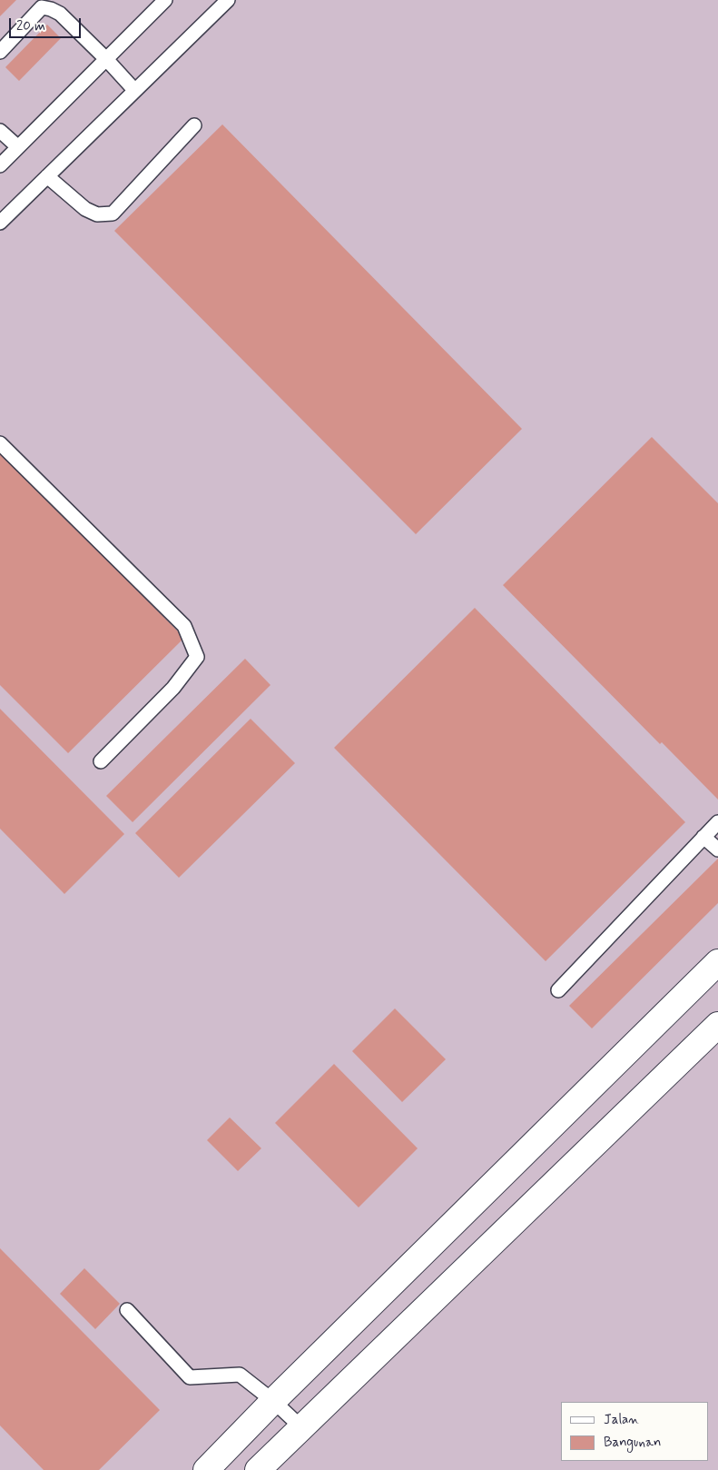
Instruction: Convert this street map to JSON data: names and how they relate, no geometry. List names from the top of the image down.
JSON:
{
  "legend": ["Jalan", "Bangunan"],
  "scale_bar": "20 m"
}
